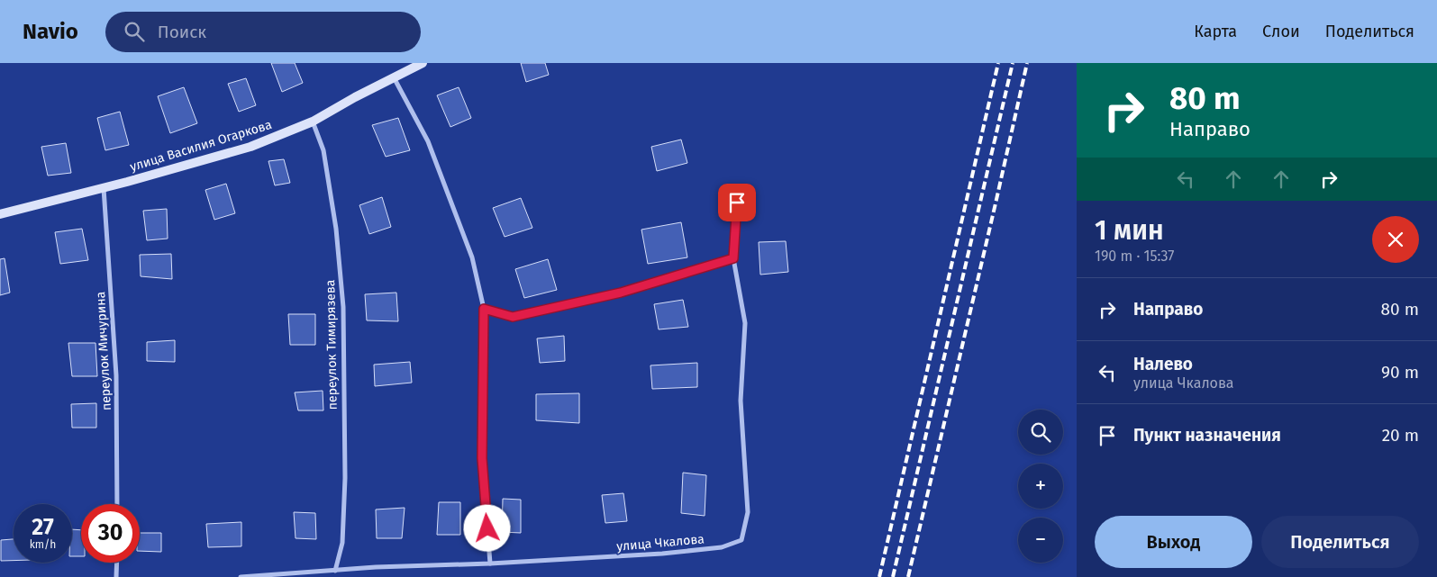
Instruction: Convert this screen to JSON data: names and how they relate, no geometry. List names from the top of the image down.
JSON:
{
  "streets": {
    "street": [
      "улица Василия Огаркова",
      "переулок Тимирязева",
      "переулок Мичурина",
      "улица Чкалова"
    ]
  },
  "crossings": [
    ["улица Василия Огаркова", "переулок Тимирязева"],
    ["улица Василия Огаркова", "переулок Мичурина"],
    ["переулок Тимирязева", "улица Чкалова"]
  ],
  "page": {
    "header": "Navio",
    "search": "Поиск",
    "nav": ["Карта", "Слои", "Поделиться"],
    "turn": ["80 m", "Направо"],
    "heading": ["1 мин", "190 m · 15:37"],
    "list": [
      {
        "name": "Направо",
        "value": "80 m"
      },
      {
        "name": "Налево",
        "note": "улица Чкалова",
        "value": "90 m"
      },
      {
        "name": "Пункт назначения",
        "value": "20 m"
      }
    ],
    "map_buttons": ["+", "−"],
    "speed": "27 km/h",
    "limit": "30",
    "buttons": ["Выход", "Поделиться"]
  }
}
